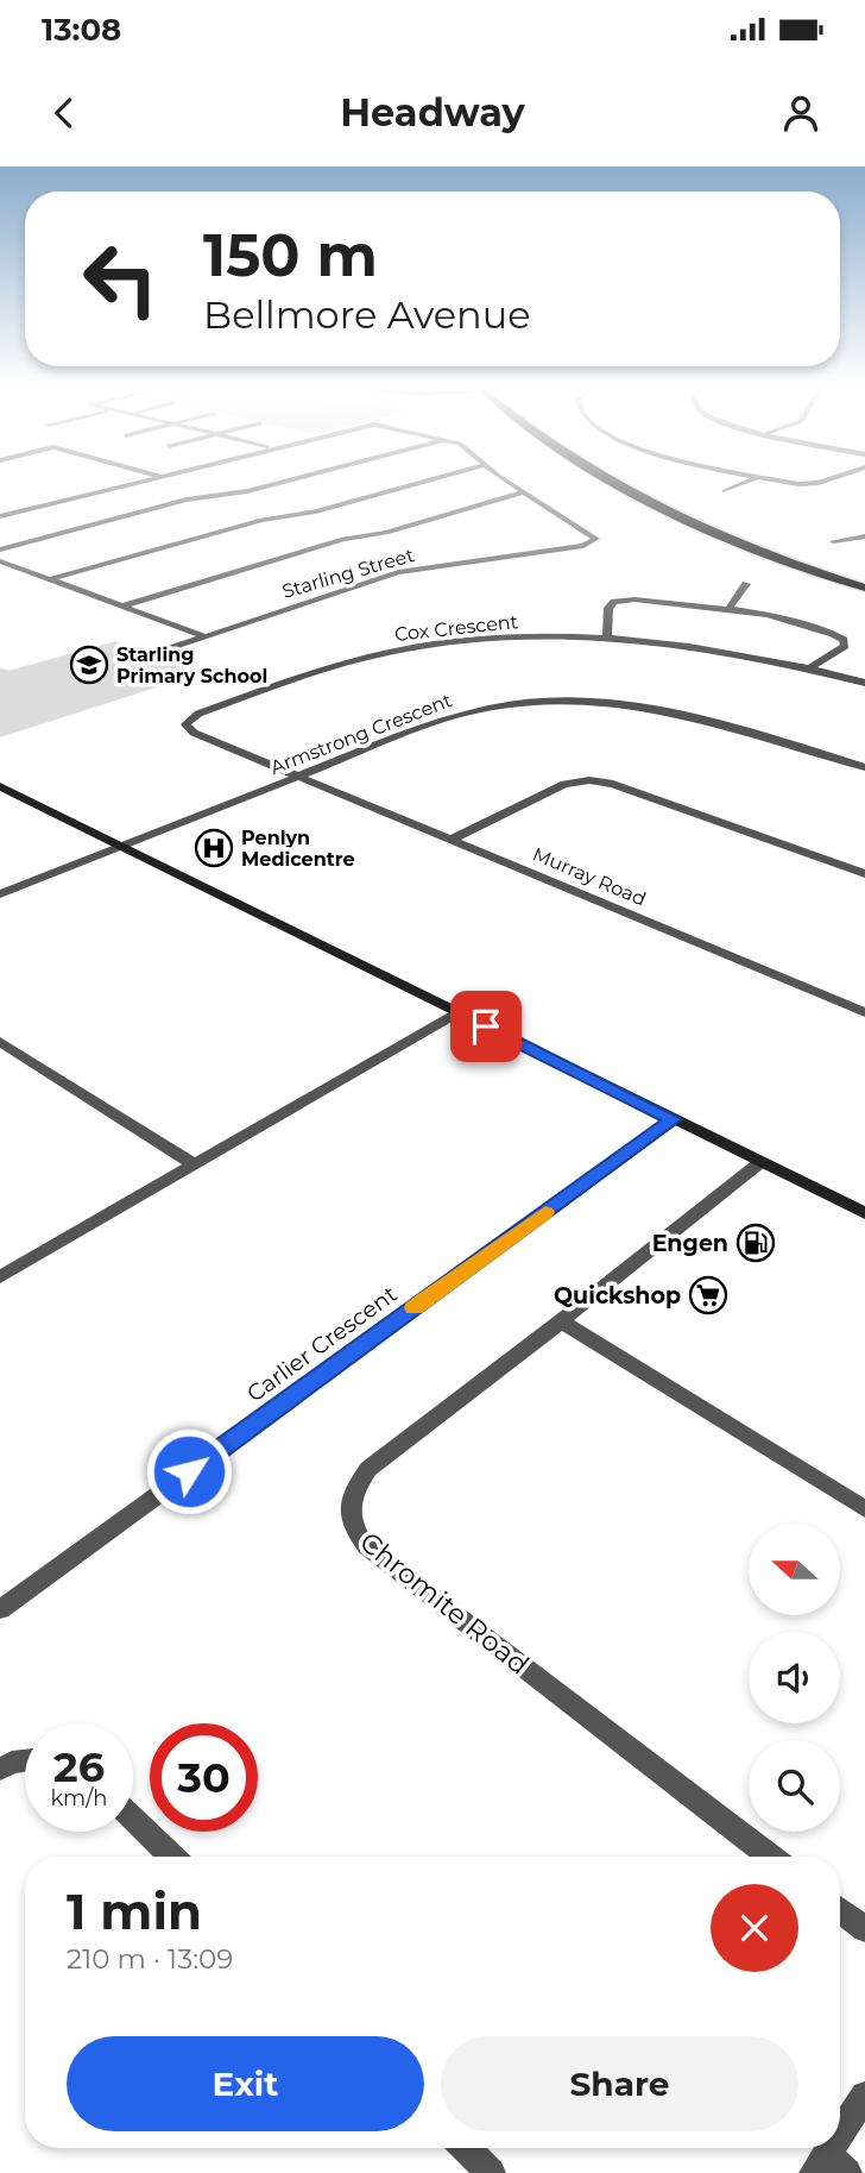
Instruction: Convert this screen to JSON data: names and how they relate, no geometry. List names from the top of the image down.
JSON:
{
  "streets": {
    "street": [
      "Starling Street",
      "Cox Crescent",
      "Armstrong Crescent",
      "Murray Road",
      "Carlier Crescent",
      "Chromite Road"
    ]
  },
  "crossings": [
    ["Cox Crescent", "Armstrong Crescent"],
    ["Cox Crescent", "Murray Road"],
    ["Armstrong Crescent", "Murray Road"]
  ],
  "places": {
    "school or university": ["Starling Primary School"],
    "hospital": ["Penlyn Medicentre"],
    "fuel station": ["Engen"],
    "supermarket": ["Quickshop"]
  },
  "north": "left",
  "page": {
    "status": "13:08",
    "header": "Headway",
    "turn": ["150 m", "Bellmore Avenue"],
    "speed": "26 km/h",
    "limit": "30",
    "heading": ["1 min", "210 m · 13:09"],
    "buttons": ["Exit", "Share"]
  }
}
